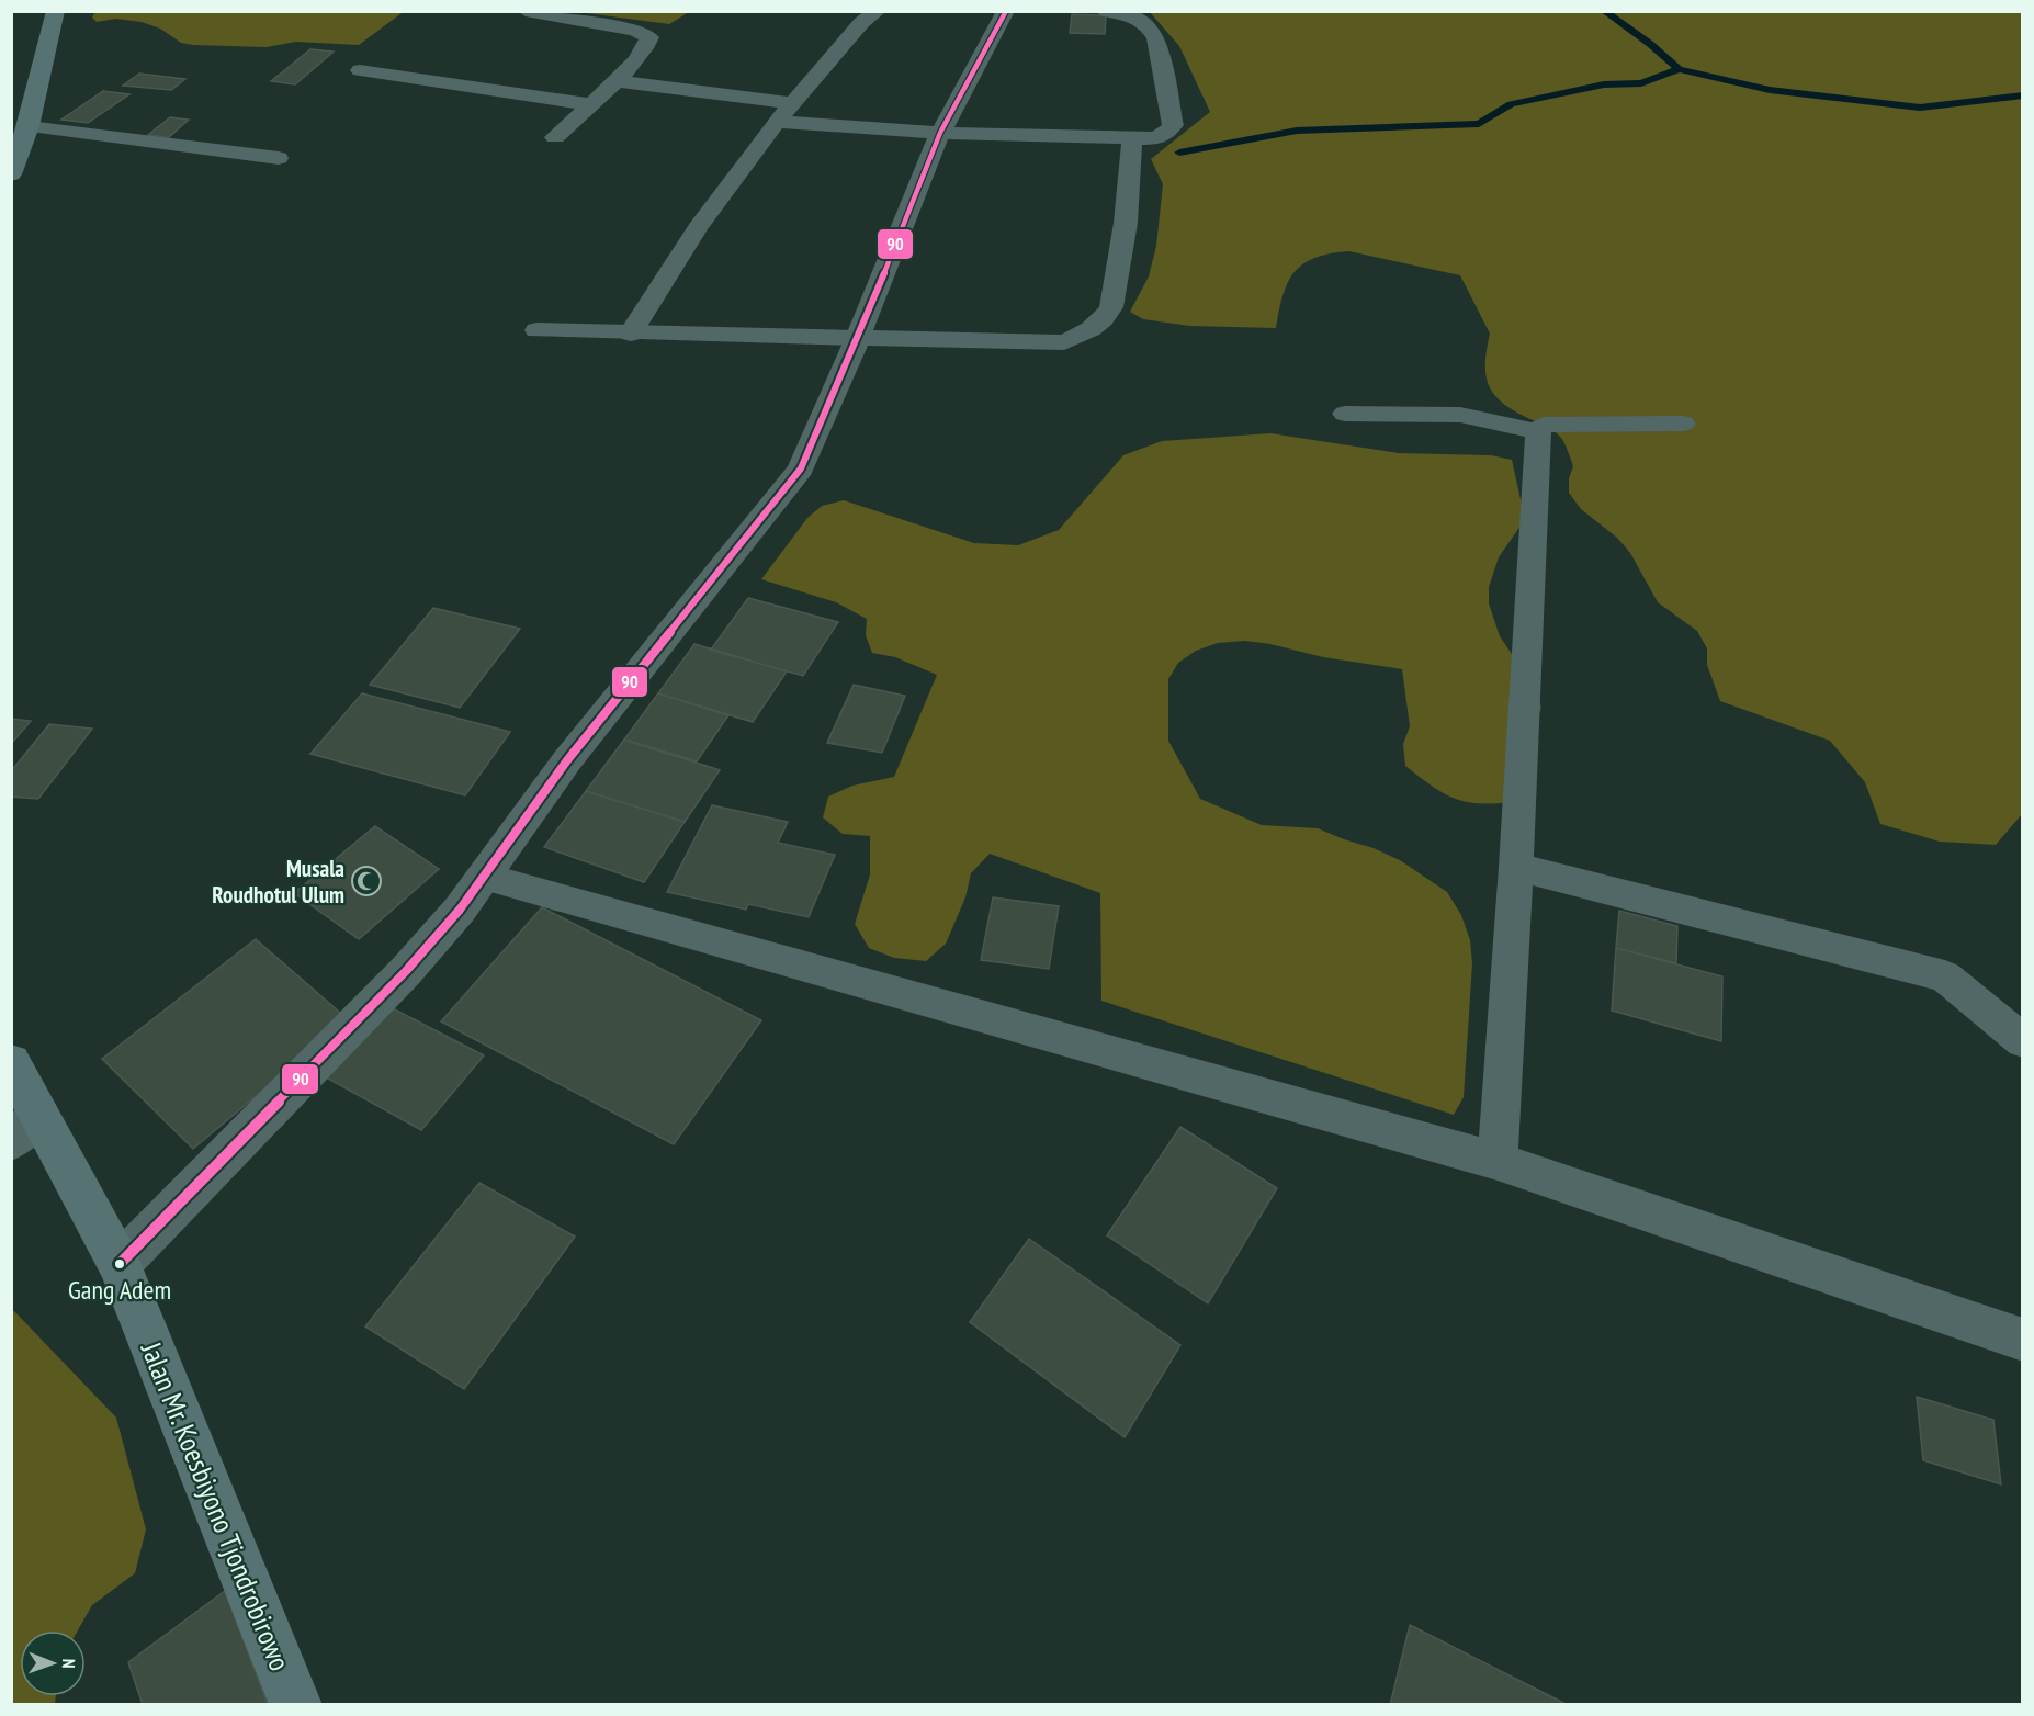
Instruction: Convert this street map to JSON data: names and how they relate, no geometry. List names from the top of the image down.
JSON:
{
  "streets": {
    "main road": ["Jalan Mr. Koesbiyono Tjondrobirowo"]
  },
  "places": {
    "mosque": ["Musala Roudhotul Ulum"],
    "other": ["Gang Adem"]
  },
  "lines": ["transit line 90"],
  "north": "right"
}
